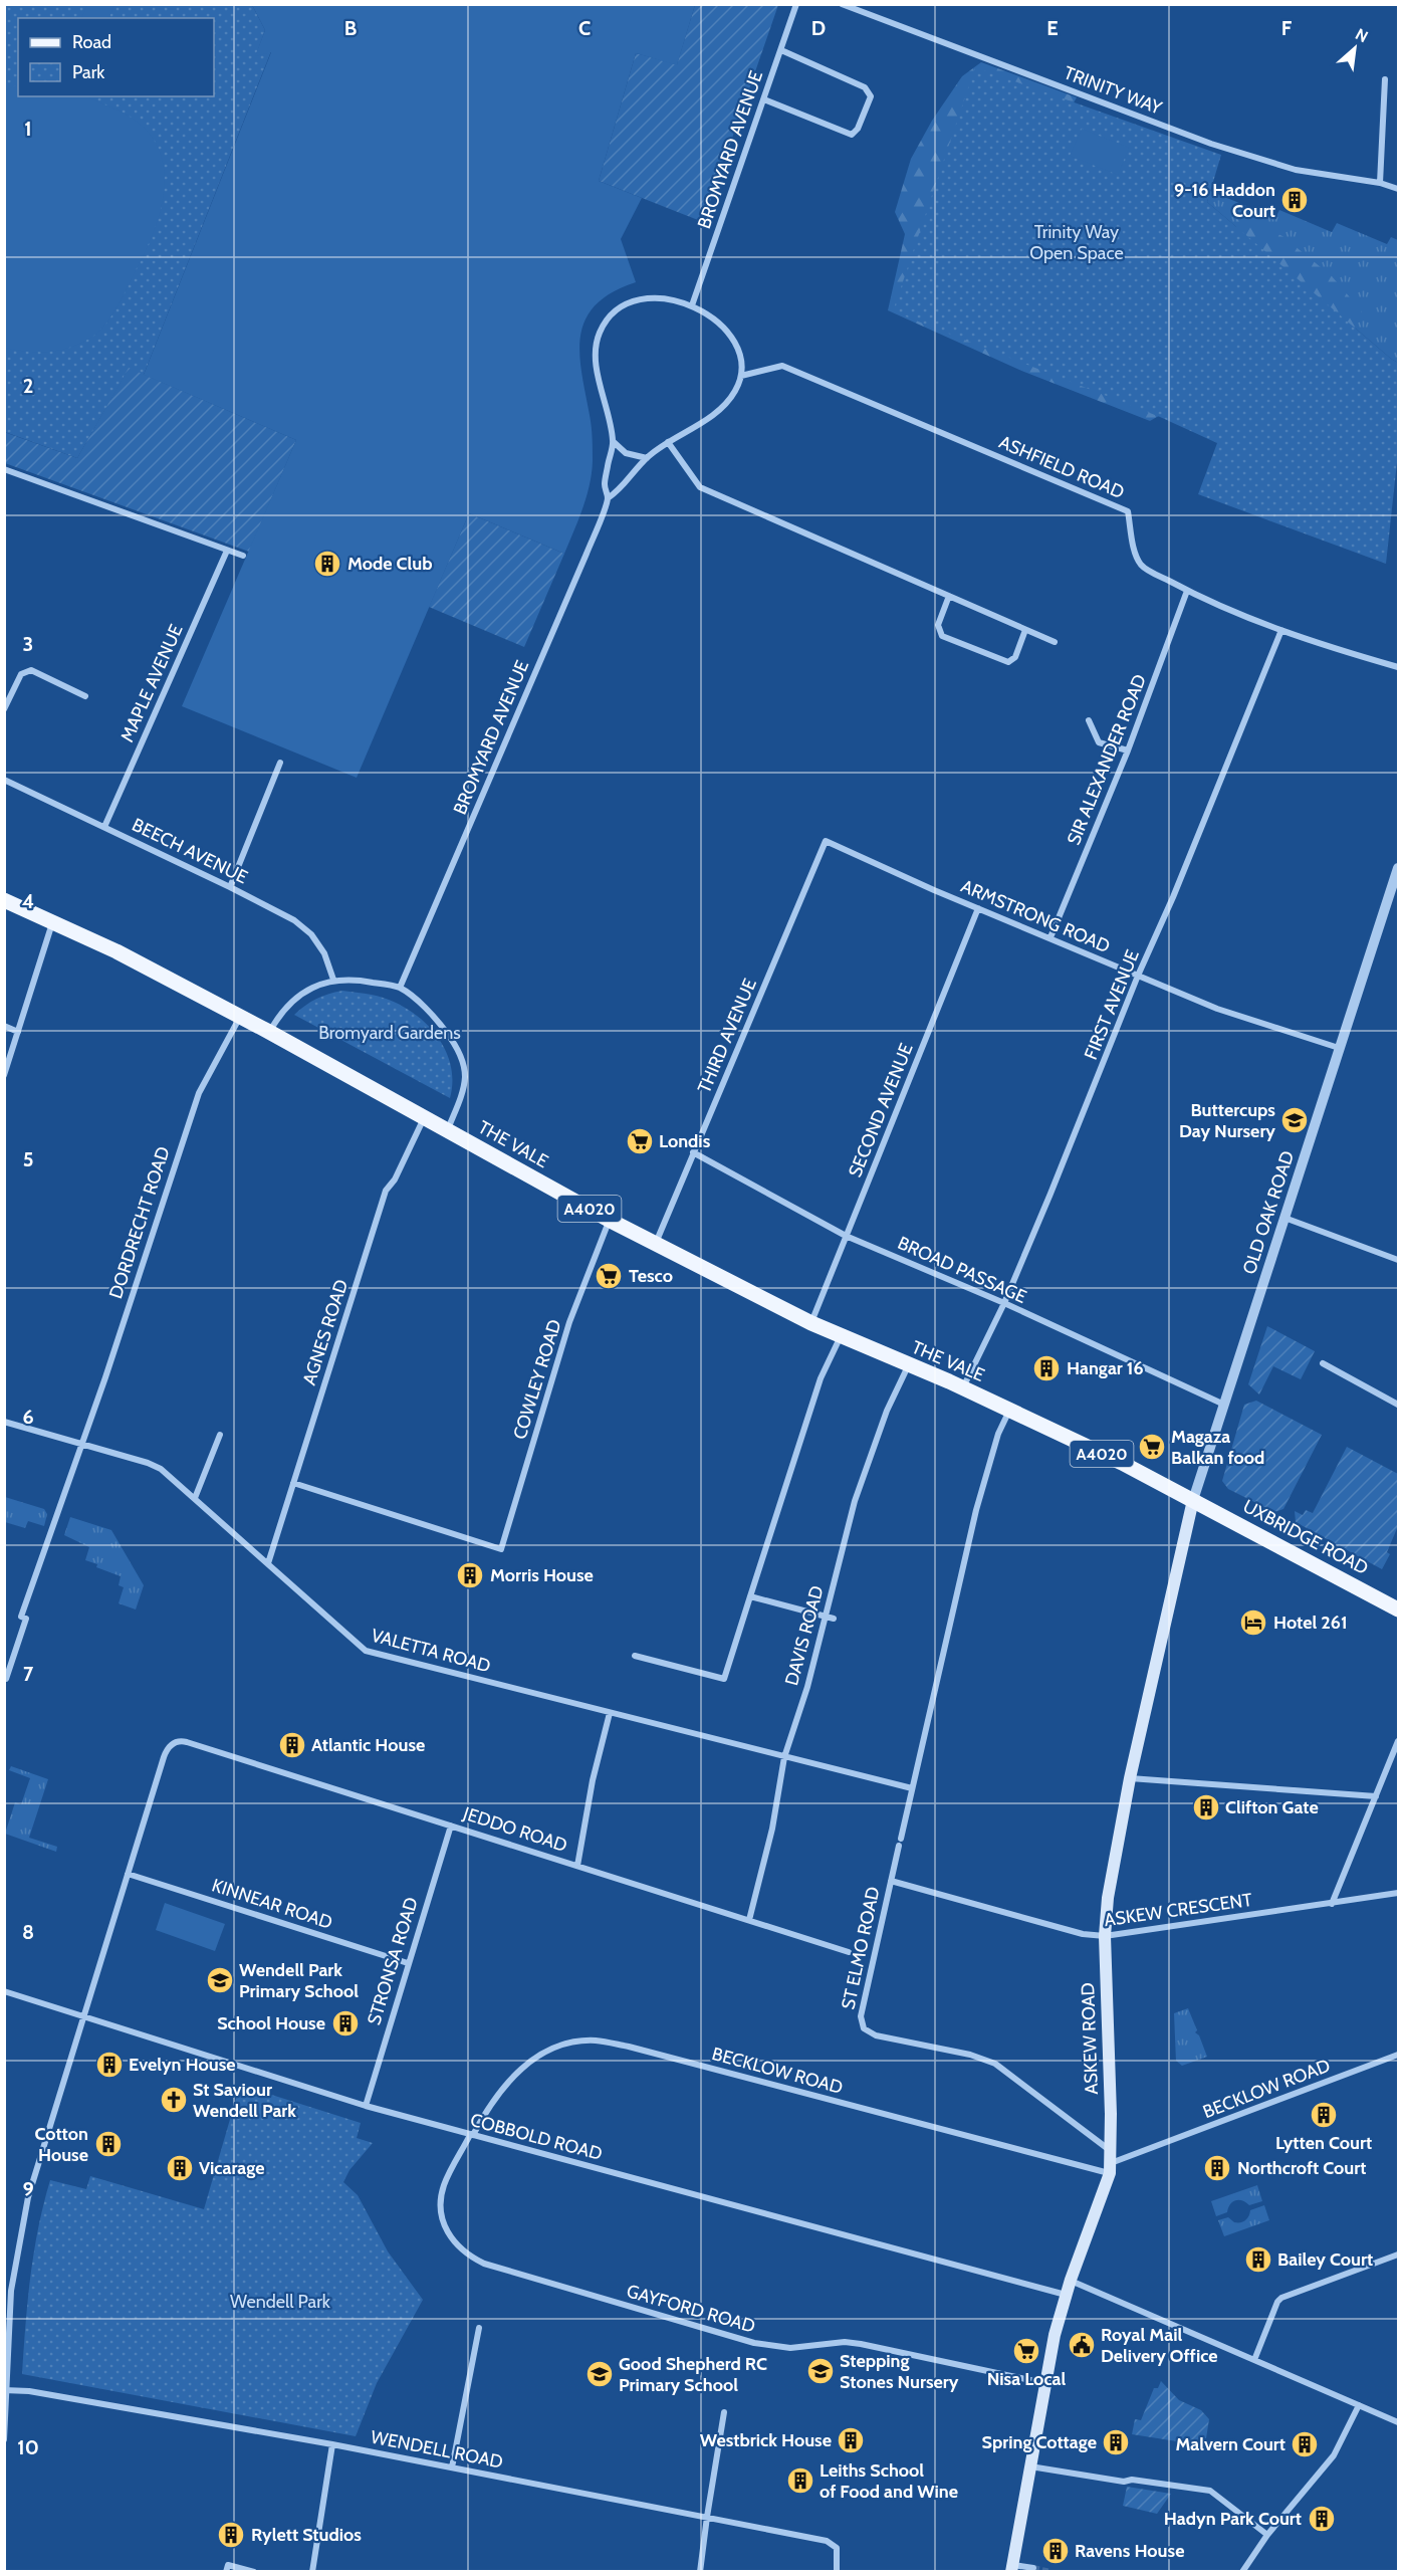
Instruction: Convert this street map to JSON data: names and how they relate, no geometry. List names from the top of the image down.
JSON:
{
  "streets": {
    "main road": [
      "THE VALE",
      "A4020",
      "UXBRIDGE ROAD",
      "ASKEW ROAD"
    ],
    "street": [
      "TRINITY WAY",
      "BROMYARD AVENUE",
      "ASHFIELD ROAD",
      "MAPLE AVENUE",
      "SIR ALEXANDER ROAD",
      "BEECH AVENUE",
      "ARMSTRONG ROAD",
      "FIRST AVENUE",
      "THIRD AVENUE",
      "SECOND AVENUE",
      "OLD OAK ROAD",
      "DORDRECHT ROAD",
      "BROAD PASSAGE",
      "AGNES ROAD",
      "COWLEY ROAD",
      "DAVIS ROAD",
      "VALETTA ROAD",
      "JEDDO ROAD",
      "KINNEAR ROAD",
      "ASKEW CRESCENT",
      "ST ELMO ROAD",
      "STRONSA ROAD",
      "BECKLOW ROAD",
      "COBBOLD ROAD",
      "GAYFORD ROAD",
      "WENDELL ROAD"
    ]
  },
  "crossings": [
    ["BROMYARD AVENUE", "ASHFIELD ROAD"],
    ["ASHFIELD ROAD", "SIR ALEXANDER ROAD"],
    ["ASHFIELD ROAD", "FIRST AVENUE"],
    ["MAPLE AVENUE", "BEECH AVENUE"],
    ["SIR ALEXANDER ROAD", "ARMSTRONG ROAD"],
    ["ARMSTRONG ROAD", "FIRST AVENUE"],
    ["ARMSTRONG ROAD", "THIRD AVENUE"],
    ["ARMSTRONG ROAD", "SECOND AVENUE"],
    ["ARMSTRONG ROAD", "OLD OAK ROAD"],
    ["FIRST AVENUE", "THE VALE"],
    ["FIRST AVENUE", "BROAD PASSAGE"],
    ["THIRD AVENUE", "THE VALE"],
    ["THIRD AVENUE", "BROAD PASSAGE"],
    ["SECOND AVENUE", "THE VALE"],
    ["SECOND AVENUE", "BROAD PASSAGE"],
    ["THE VALE", "A4020"],
    ["THE VALE", "DORDRECHT ROAD"],
    ["THE VALE", "AGNES ROAD"],
    ["THE VALE", "COWLEY ROAD"],
    ["THE VALE", "DAVIS ROAD"],
    ["THE VALE", "ST ELMO ROAD"],
    ["A4020", "OLD OAK ROAD"],
    ["A4020", "UXBRIDGE ROAD"],
    ["A4020", "ST ELMO ROAD"],
    ["A4020", "ASKEW ROAD"],
    ["OLD OAK ROAD", "BROAD PASSAGE"],
    ["OLD OAK ROAD", "UXBRIDGE ROAD"],
    ["OLD OAK ROAD", "ASKEW ROAD"],
    ["DORDRECHT ROAD", "VALETTA ROAD"],
    ["AGNES ROAD", "COWLEY ROAD"],
    ["AGNES ROAD", "VALETTA ROAD"],
    ["UXBRIDGE ROAD", "ASKEW ROAD"],
    ["DAVIS ROAD", "VALETTA ROAD"],
    ["DAVIS ROAD", "JEDDO ROAD"],
    ["VALETTA ROAD", "ST ELMO ROAD"],
    ["JEDDO ROAD", "KINNEAR ROAD"],
    ["JEDDO ROAD", "STRONSA ROAD"],
    ["KINNEAR ROAD", "STRONSA ROAD"],
    ["ASKEW CRESCENT", "ST ELMO ROAD"],
    ["ASKEW CRESCENT", "ASKEW ROAD"],
    ["ST ELMO ROAD", "ASKEW ROAD"],
    ["ST ELMO ROAD", "BECKLOW ROAD"],
    ["STRONSA ROAD", "COBBOLD ROAD"],
    ["ASKEW ROAD", "BECKLOW ROAD"],
    ["ASKEW ROAD", "COBBOLD ROAD"],
    ["ASKEW ROAD", "GAYFORD ROAD"],
    ["BECKLOW ROAD", "COBBOLD ROAD"],
    ["BECKLOW ROAD", "GAYFORD ROAD"],
    ["COBBOLD ROAD", "GAYFORD ROAD"]
  ],
  "parks": ["Trinity Way Open Space", "Bromyard Gardens", "Wendell Park"],
  "places": {
    "building": [
      "9-16 Haddon Court",
      "Mode Club",
      "Hangar 16",
      "Morris House",
      "Atlantic House",
      "Clifton Gate",
      "School House",
      "Evelyn House",
      "Lytten Court",
      "Cotton House",
      "Vicarage",
      "Northcroft Court",
      "Bailey Court",
      "Westbrick House",
      "Spring Cottage",
      "Malvern Court",
      "Leiths School of Food and Wine",
      "Hadyn Park Court",
      "Rylett Studios",
      "Ravens House"
    ],
    "school or university": [
      "Buttercups Day Nursery",
      "Wendell Park Primary School",
      "Stepping Stones Nursery",
      "Good Shepherd RC Primary School"
    ],
    "supermarket": [
      "Londis",
      "Tesco",
      "Magaza Balkan food",
      "Nisa Local"
    ],
    "hotel": ["Hotel 261"],
    "church": ["St Saviour Wendell Park"],
    "public building": ["Royal Mail Delivery Office"]
  },
  "legend": ["Road", "Park"],
  "north": "top right",
  "grid": {
    "columns": [
      "B",
      "C",
      "D",
      "E",
      "F"
    ],
    "rows": [
      "1",
      "2",
      "3",
      "4",
      "5",
      "6",
      "7",
      "8",
      "9",
      "10"
    ]
  }
}
